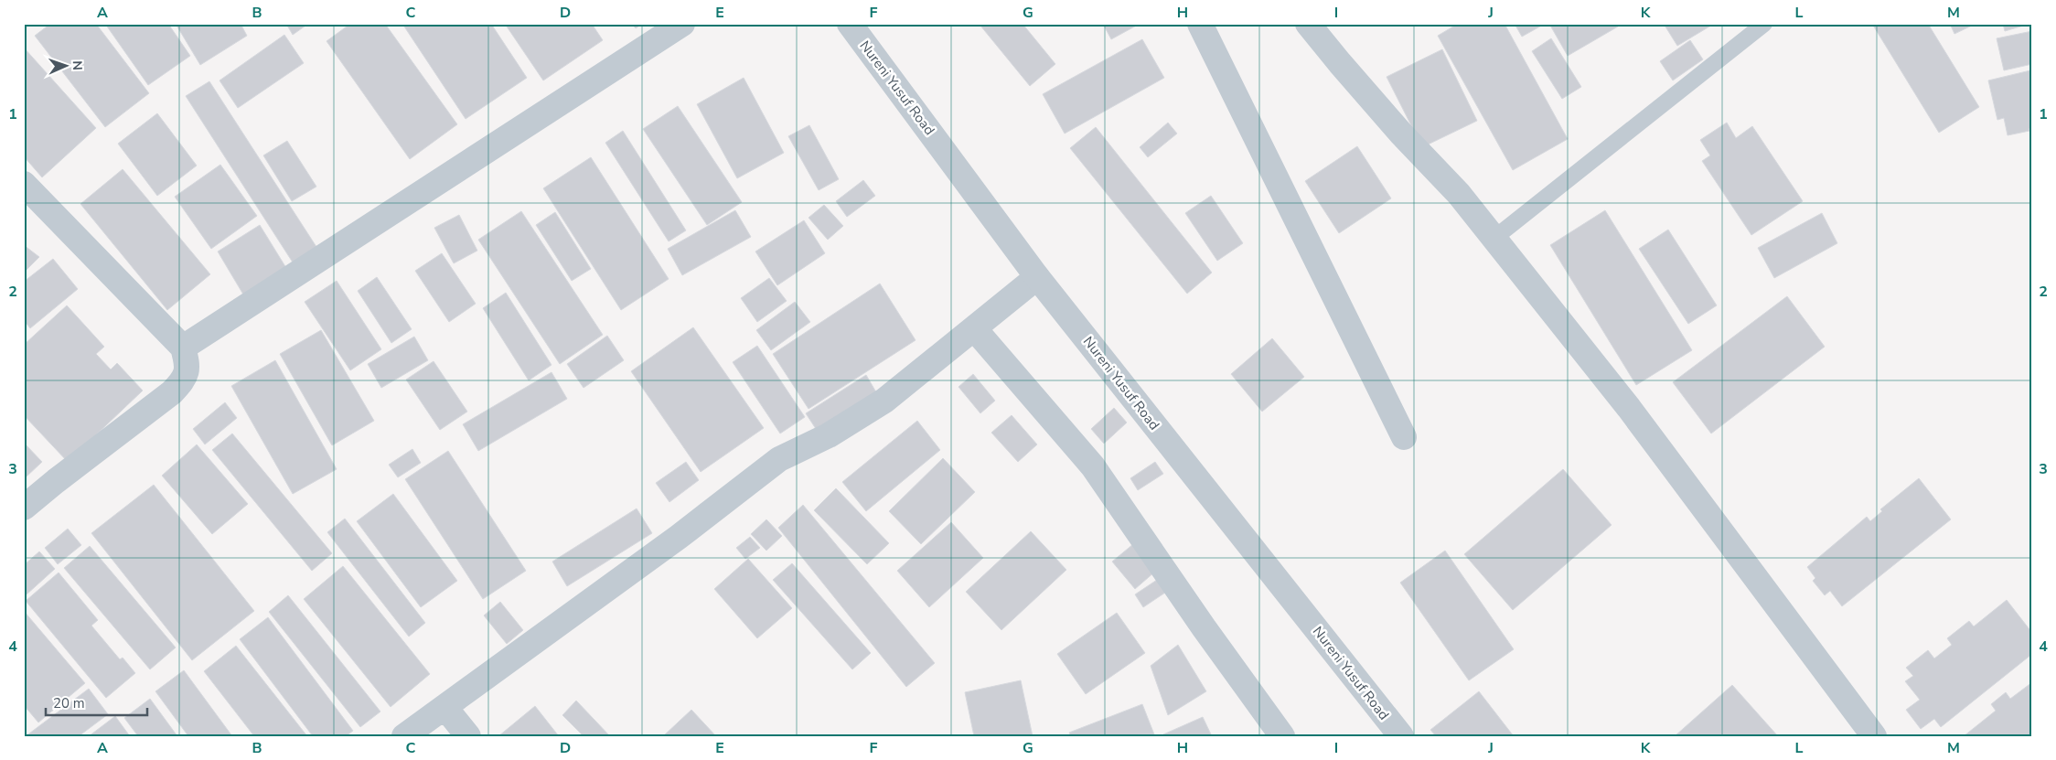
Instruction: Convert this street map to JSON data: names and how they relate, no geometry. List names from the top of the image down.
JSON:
{
  "streets": {
    "street": ["Nureni Yusuf Road"]
  },
  "scale_bar": "20 m",
  "north": "right",
  "grid": {
    "columns": [
      "A",
      "B",
      "C",
      "D",
      "E",
      "F",
      "G",
      "H",
      "I",
      "J",
      "K",
      "L",
      "M"
    ],
    "rows": [
      "1",
      "2",
      "3",
      "4"
    ]
  }
}
